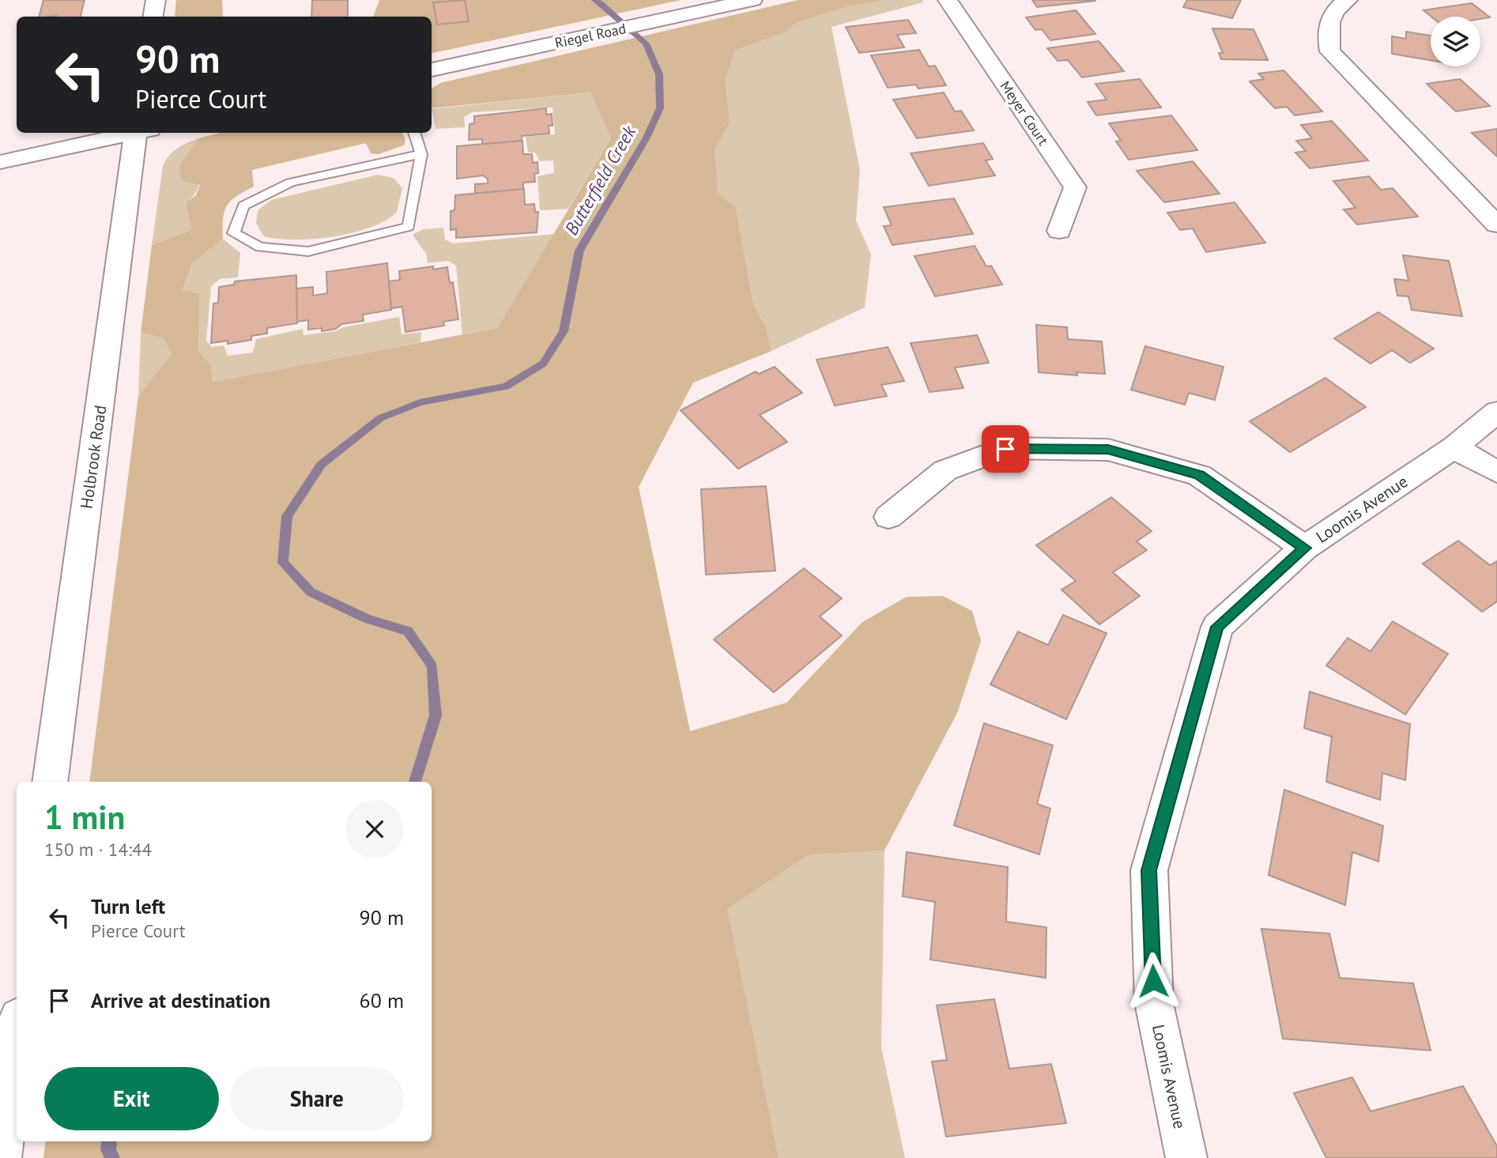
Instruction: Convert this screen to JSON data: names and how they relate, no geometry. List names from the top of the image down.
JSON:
{
  "streets": {
    "street": [
      "Riegel Road",
      "Meyer Court",
      "Holbrook Road",
      "Loomis Avenue"
    ]
  },
  "water": ["Butterfield Creek"],
  "page": {
    "turn": ["90 m", "Pierce Court"],
    "heading": ["1 min", "150 m · 14:44"],
    "list": [
      {
        "name": "Turn left",
        "note": "Pierce Court",
        "value": "90 m"
      },
      {
        "name": "Arrive at destination",
        "value": "60 m"
      }
    ],
    "buttons": ["Exit", "Share"]
  }
}
